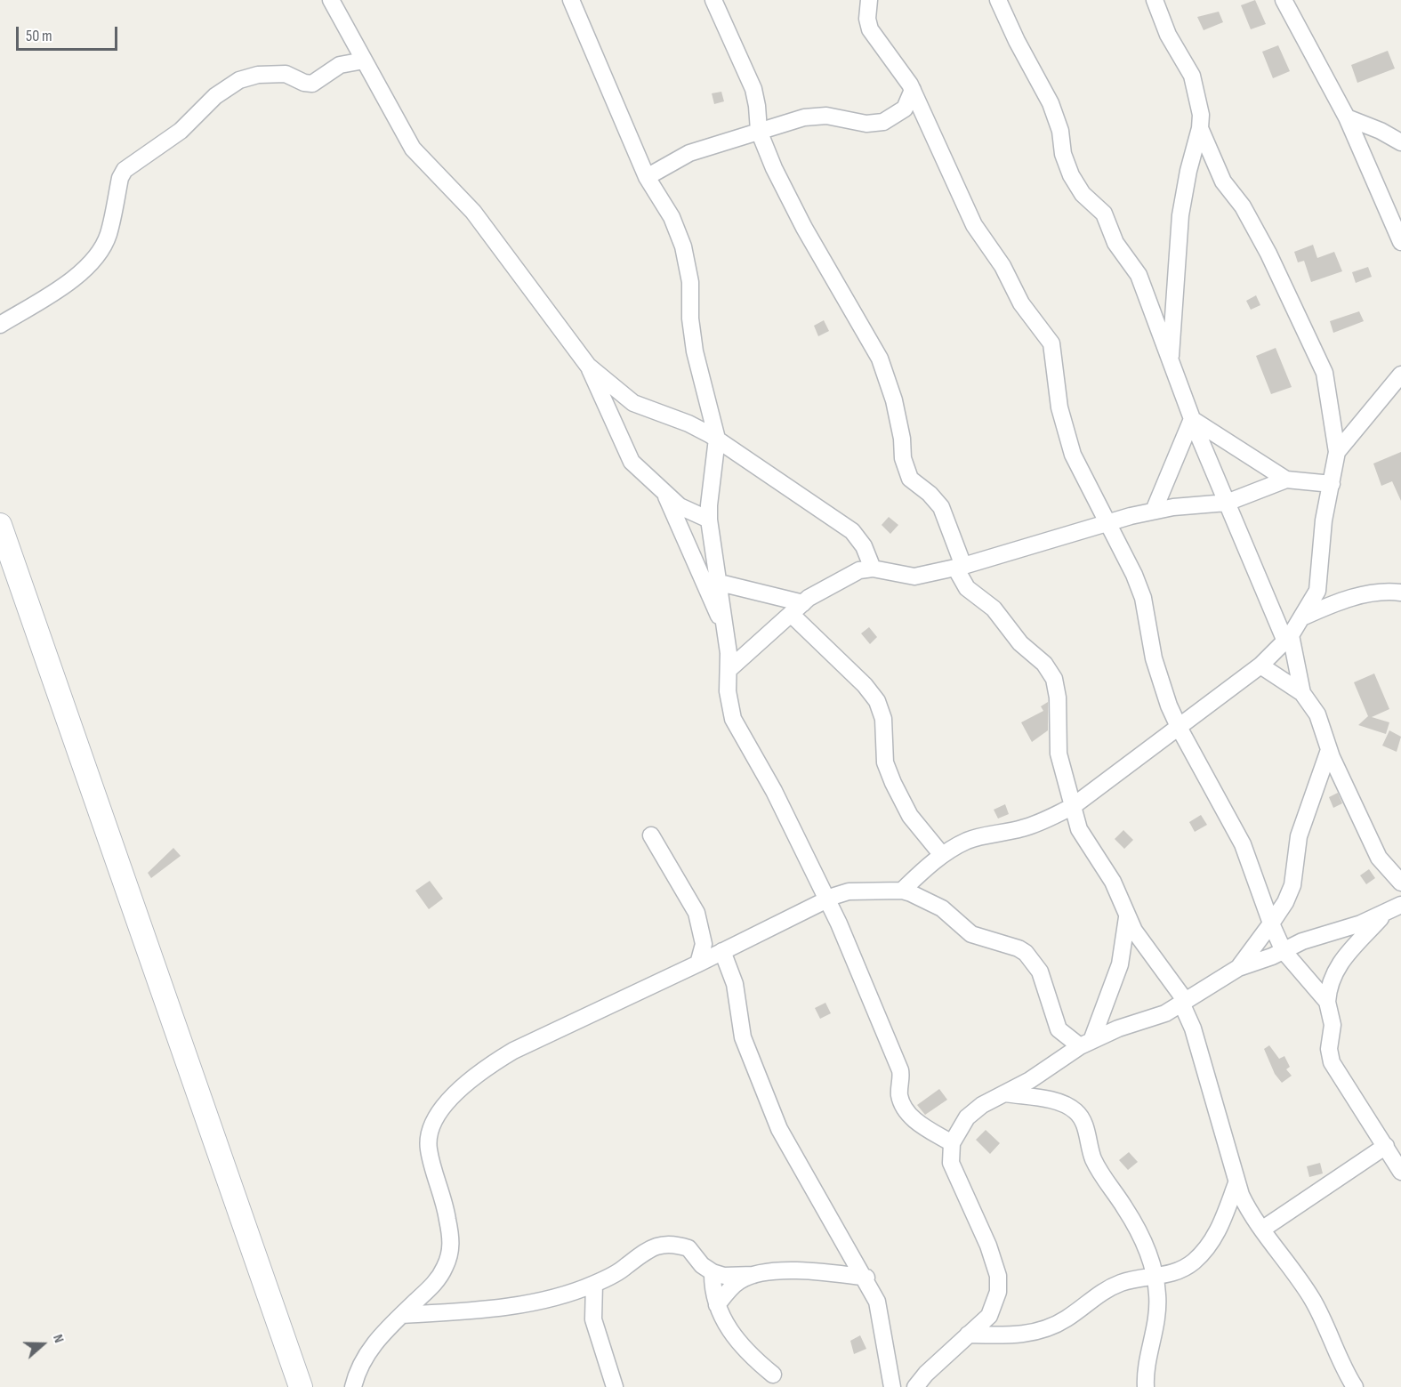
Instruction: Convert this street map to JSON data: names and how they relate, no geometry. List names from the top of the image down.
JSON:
{
  "scale_bar": "50 m",
  "north": "right"
}
